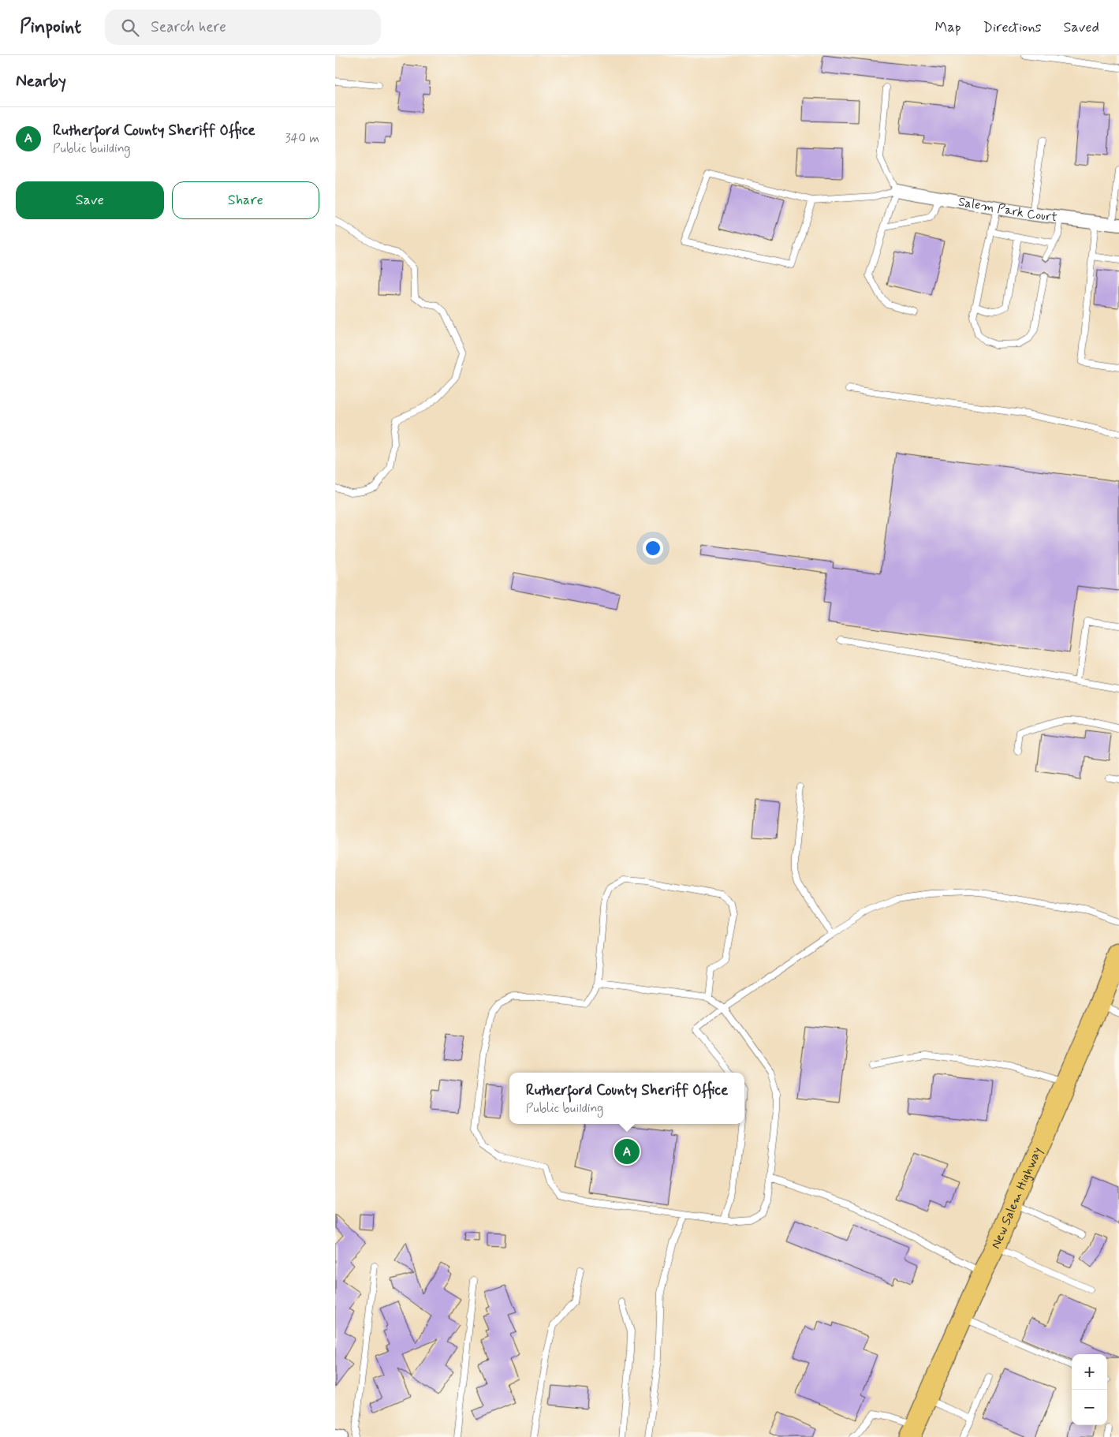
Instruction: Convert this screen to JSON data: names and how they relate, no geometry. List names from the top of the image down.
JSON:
{
  "streets": {
    "main road": ["New Salem Highway"],
    "street": ["Salem Park Court"]
  },
  "page": {
    "header": "Pinpoint",
    "search": "Search here",
    "nav": ["Map", "Directions", "Saved"],
    "heading": "Nearby",
    "list": [
      {
        "mark": "A",
        "name": "Rutherford County Sheriff Office",
        "note": "Public building",
        "value": "340 m"
      }
    ],
    "buttons": ["Save", "Share"],
    "popup": ["Rutherford County Sheriff Office", "Public building"],
    "pins": "A",
    "map_buttons": ["+", "−"]
  }
}
